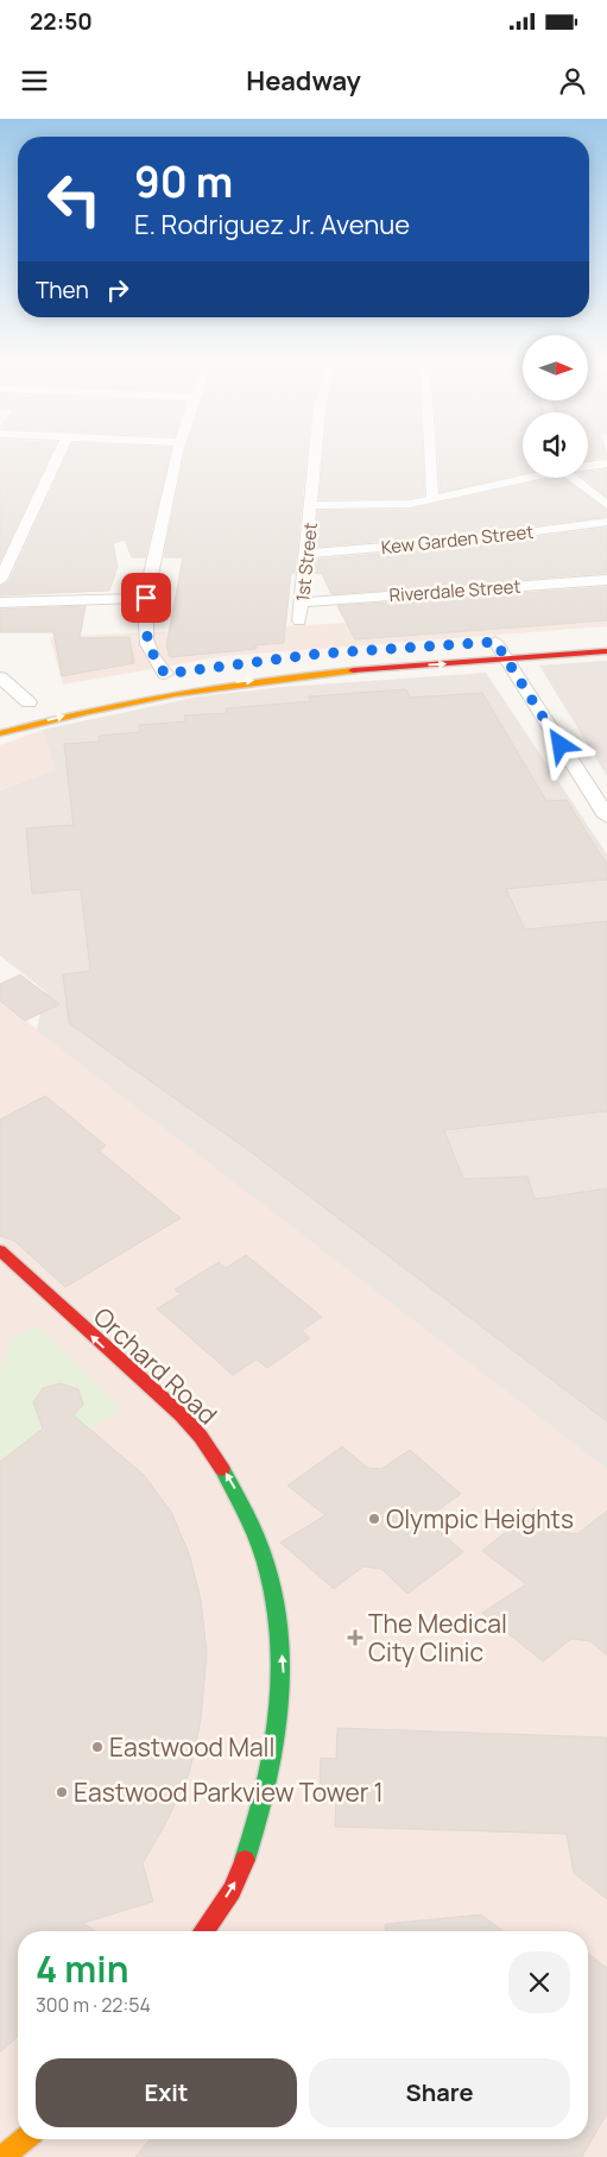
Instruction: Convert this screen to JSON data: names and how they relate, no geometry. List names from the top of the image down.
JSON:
{
  "streets": {
    "main road": ["Orchard Road"],
    "street": ["Kew Garden Street", "1st Street", "Riverdale Street"]
  },
  "crossings": [
    ["Kew Garden Street", "1st Street"],
    ["1st Street", "Riverdale Street"]
  ],
  "one_way": ["Orchard Road"],
  "places": {
    "other": ["Olympic Heights", "Eastwood Mall", "Eastwood Parkview Tower 1"],
    "health": ["The Medical City Clinic"]
  },
  "north": "right",
  "page": {
    "status": "22:50",
    "header": "Headway",
    "turn": ["90 m", "E. Rodriguez Jr. Avenue"],
    "then": "Then",
    "heading": ["4 min", "300 m · 22:54"],
    "buttons": ["Exit", "Share"]
  }
}
